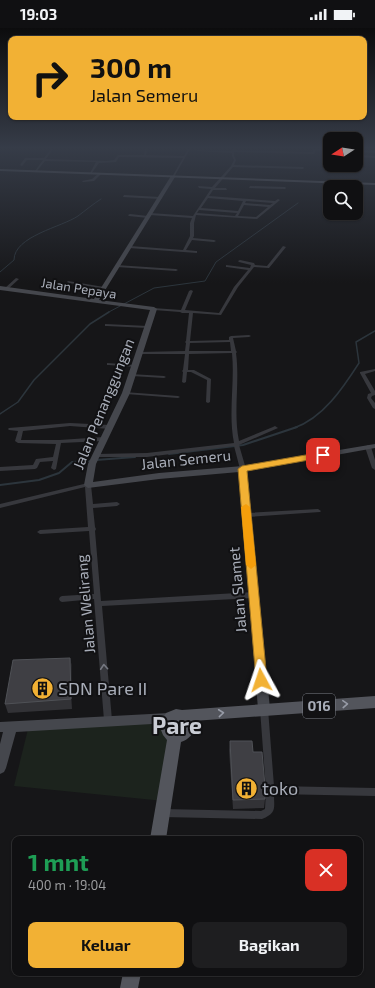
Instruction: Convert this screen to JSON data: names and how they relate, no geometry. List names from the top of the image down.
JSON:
{
  "streets": {
    "main road": ["016"],
    "street": [
      "Jalan Pepaya",
      "Jalan Penanggungan",
      "Jalan Semeru",
      "Jalan Slamet",
      "Jalan Welirang"
    ]
  },
  "crossings": [
    ["Jalan Pepaya", "Jalan Penanggungan"],
    ["Jalan Penanggungan", "Jalan Semeru"],
    ["Jalan Penanggungan", "Jalan Welirang"],
    ["Jalan Semeru", "Jalan Slamet"],
    ["Jalan Semeru", "Jalan Welirang"],
    ["Jalan Slamet", "016"]
  ],
  "one_way": ["Jalan Welirang"],
  "districts": ["Pare"],
  "places": {
    "building": ["SDN Pare II", "toko"]
  },
  "north": "left",
  "page": {
    "status": "19:03",
    "turn": ["300 m", "Jalan Semeru"],
    "heading": ["1 mnt", "400 m · 19:04"],
    "buttons": ["Keluar", "Bagikan"]
  }
}
